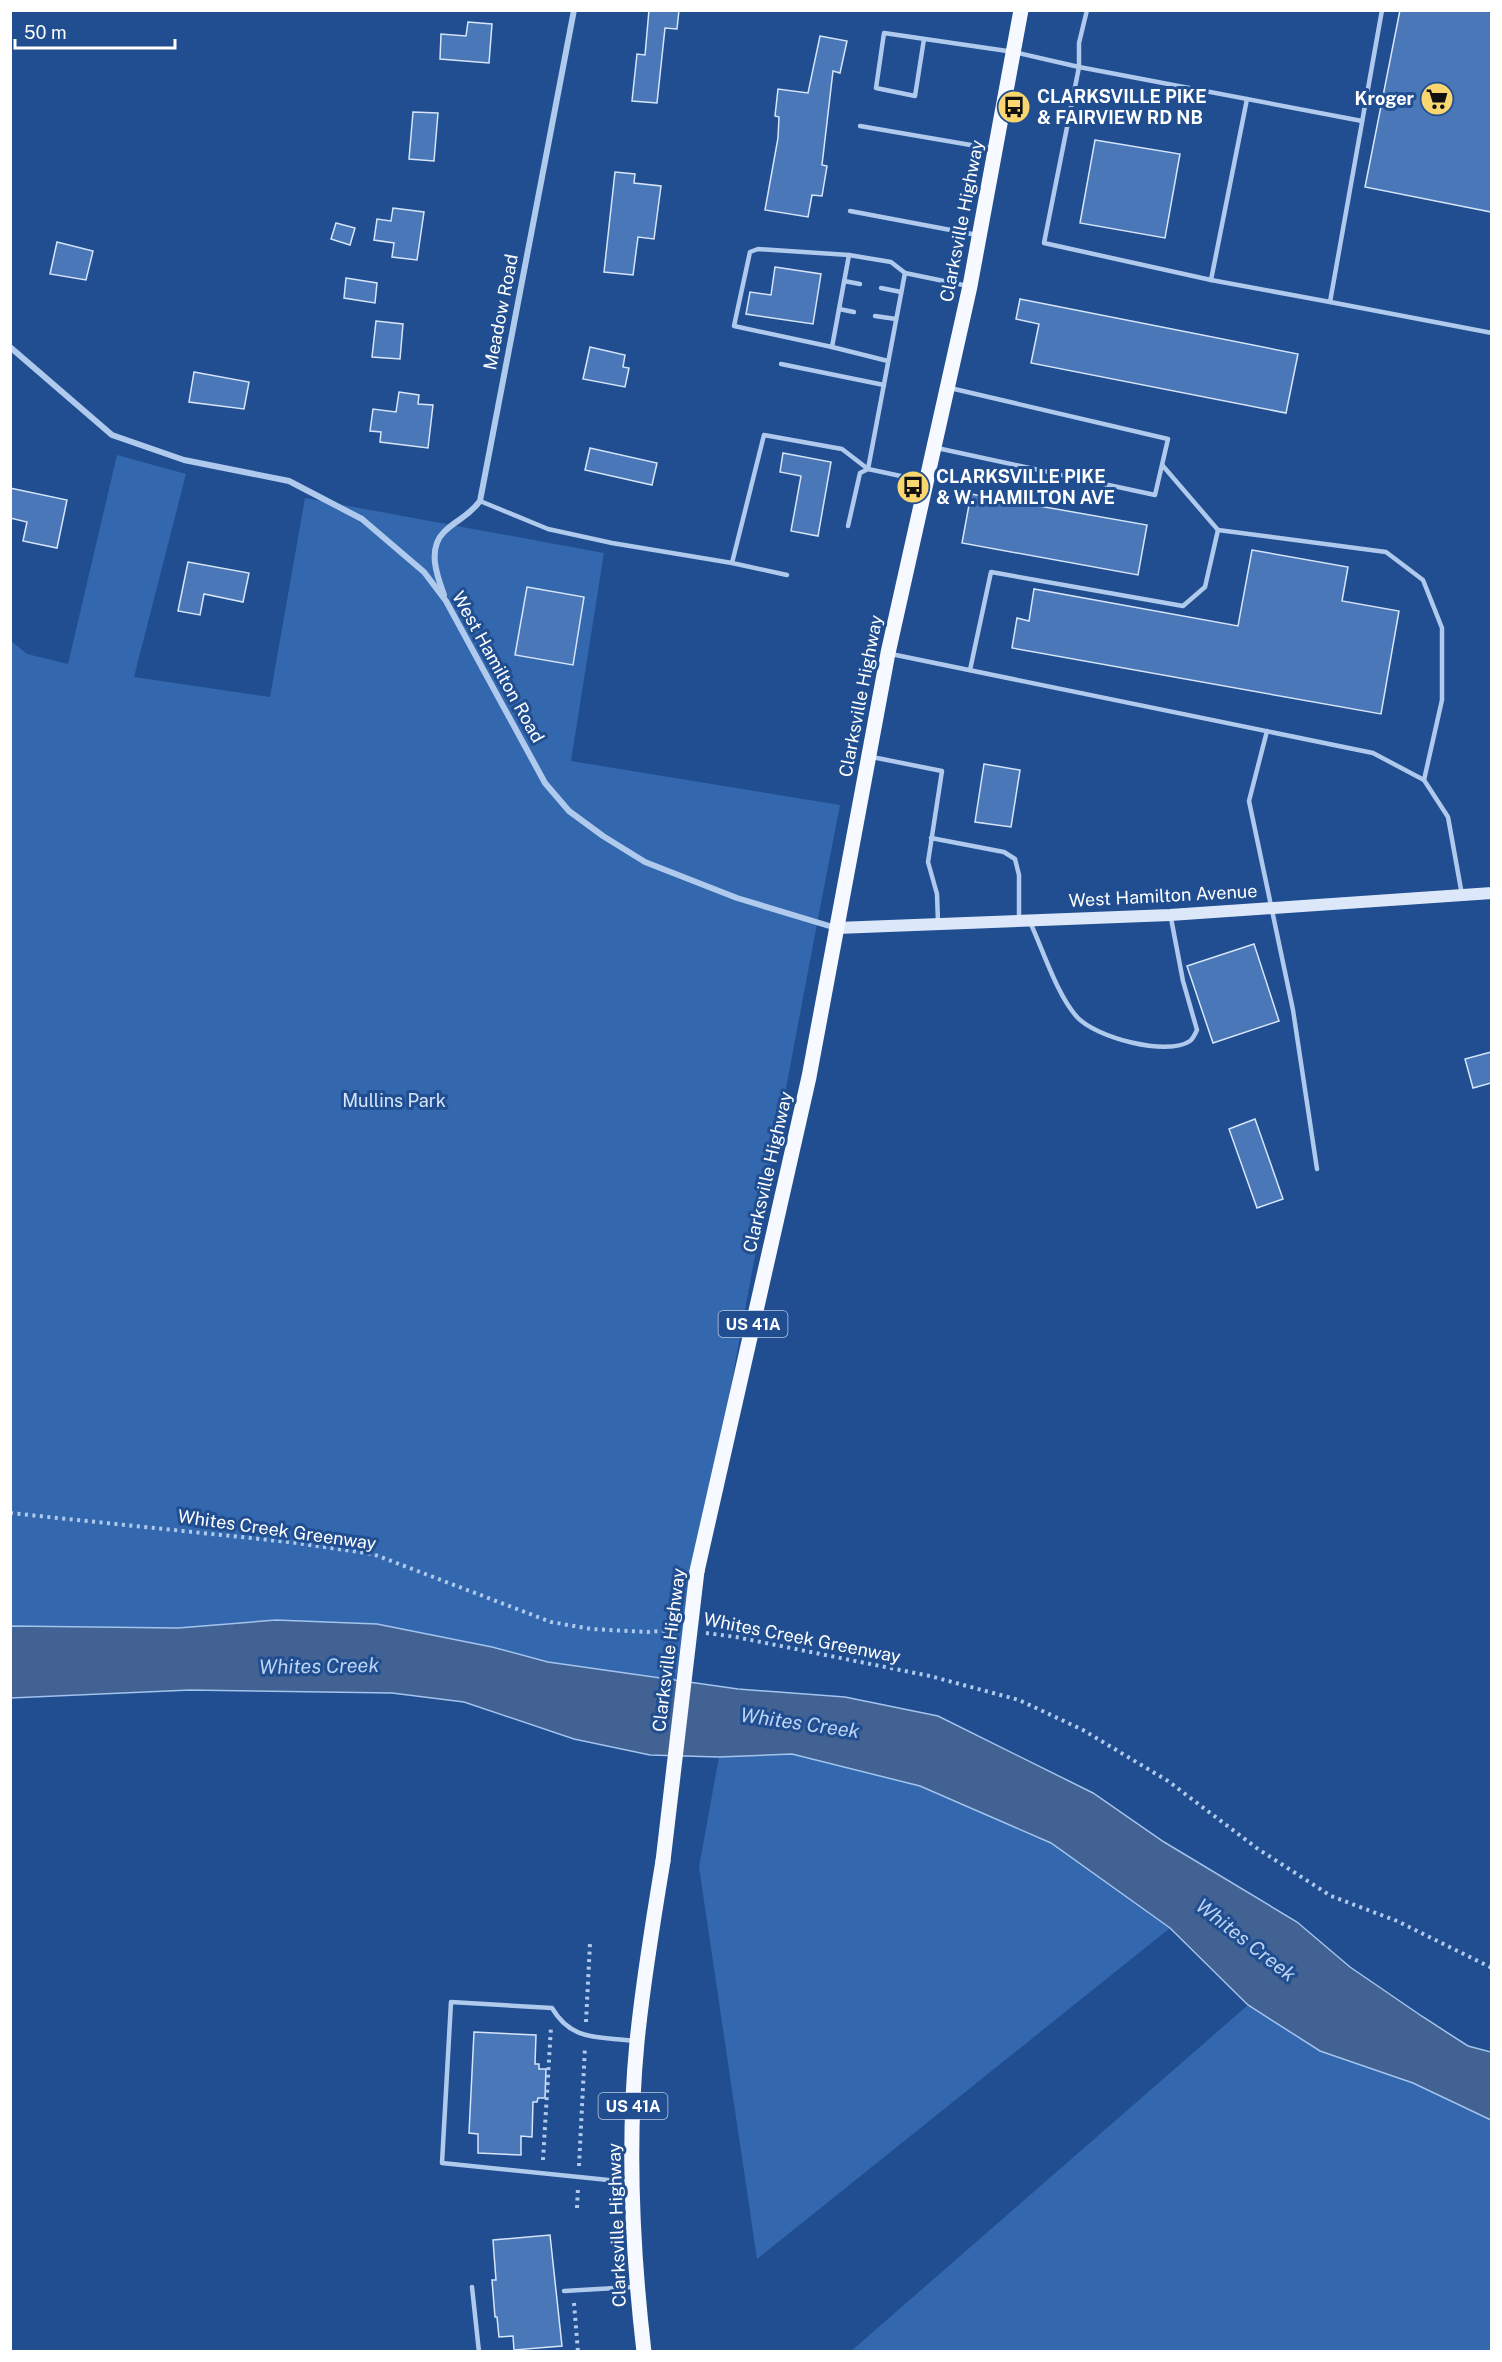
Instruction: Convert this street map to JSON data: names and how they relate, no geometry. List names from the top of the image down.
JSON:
{
  "streets": {
    "main road": ["Clarksville Highway", "US 41A"],
    "street": ["Meadow Road", "West Hamilton Road", "West Hamilton Avenue"],
    "path": ["Whites Creek Greenway"]
  },
  "crossings": [
    ["Clarksville Highway", "West Hamilton Road"],
    ["Clarksville Highway", "West Hamilton Avenue"],
    ["West Hamilton Road", "West Hamilton Avenue"]
  ],
  "water": ["Whites Creek"],
  "parks": ["Mullins Park"],
  "places": {
    "supermarket": ["Kroger"],
    "bus stop": ["CLARKSVILLE PIKE & FAIRVIEW RD NB", "CLARKSVILLE PIKE & W. HAMILTON AVE"]
  },
  "scale_bar": "50 m"
}
